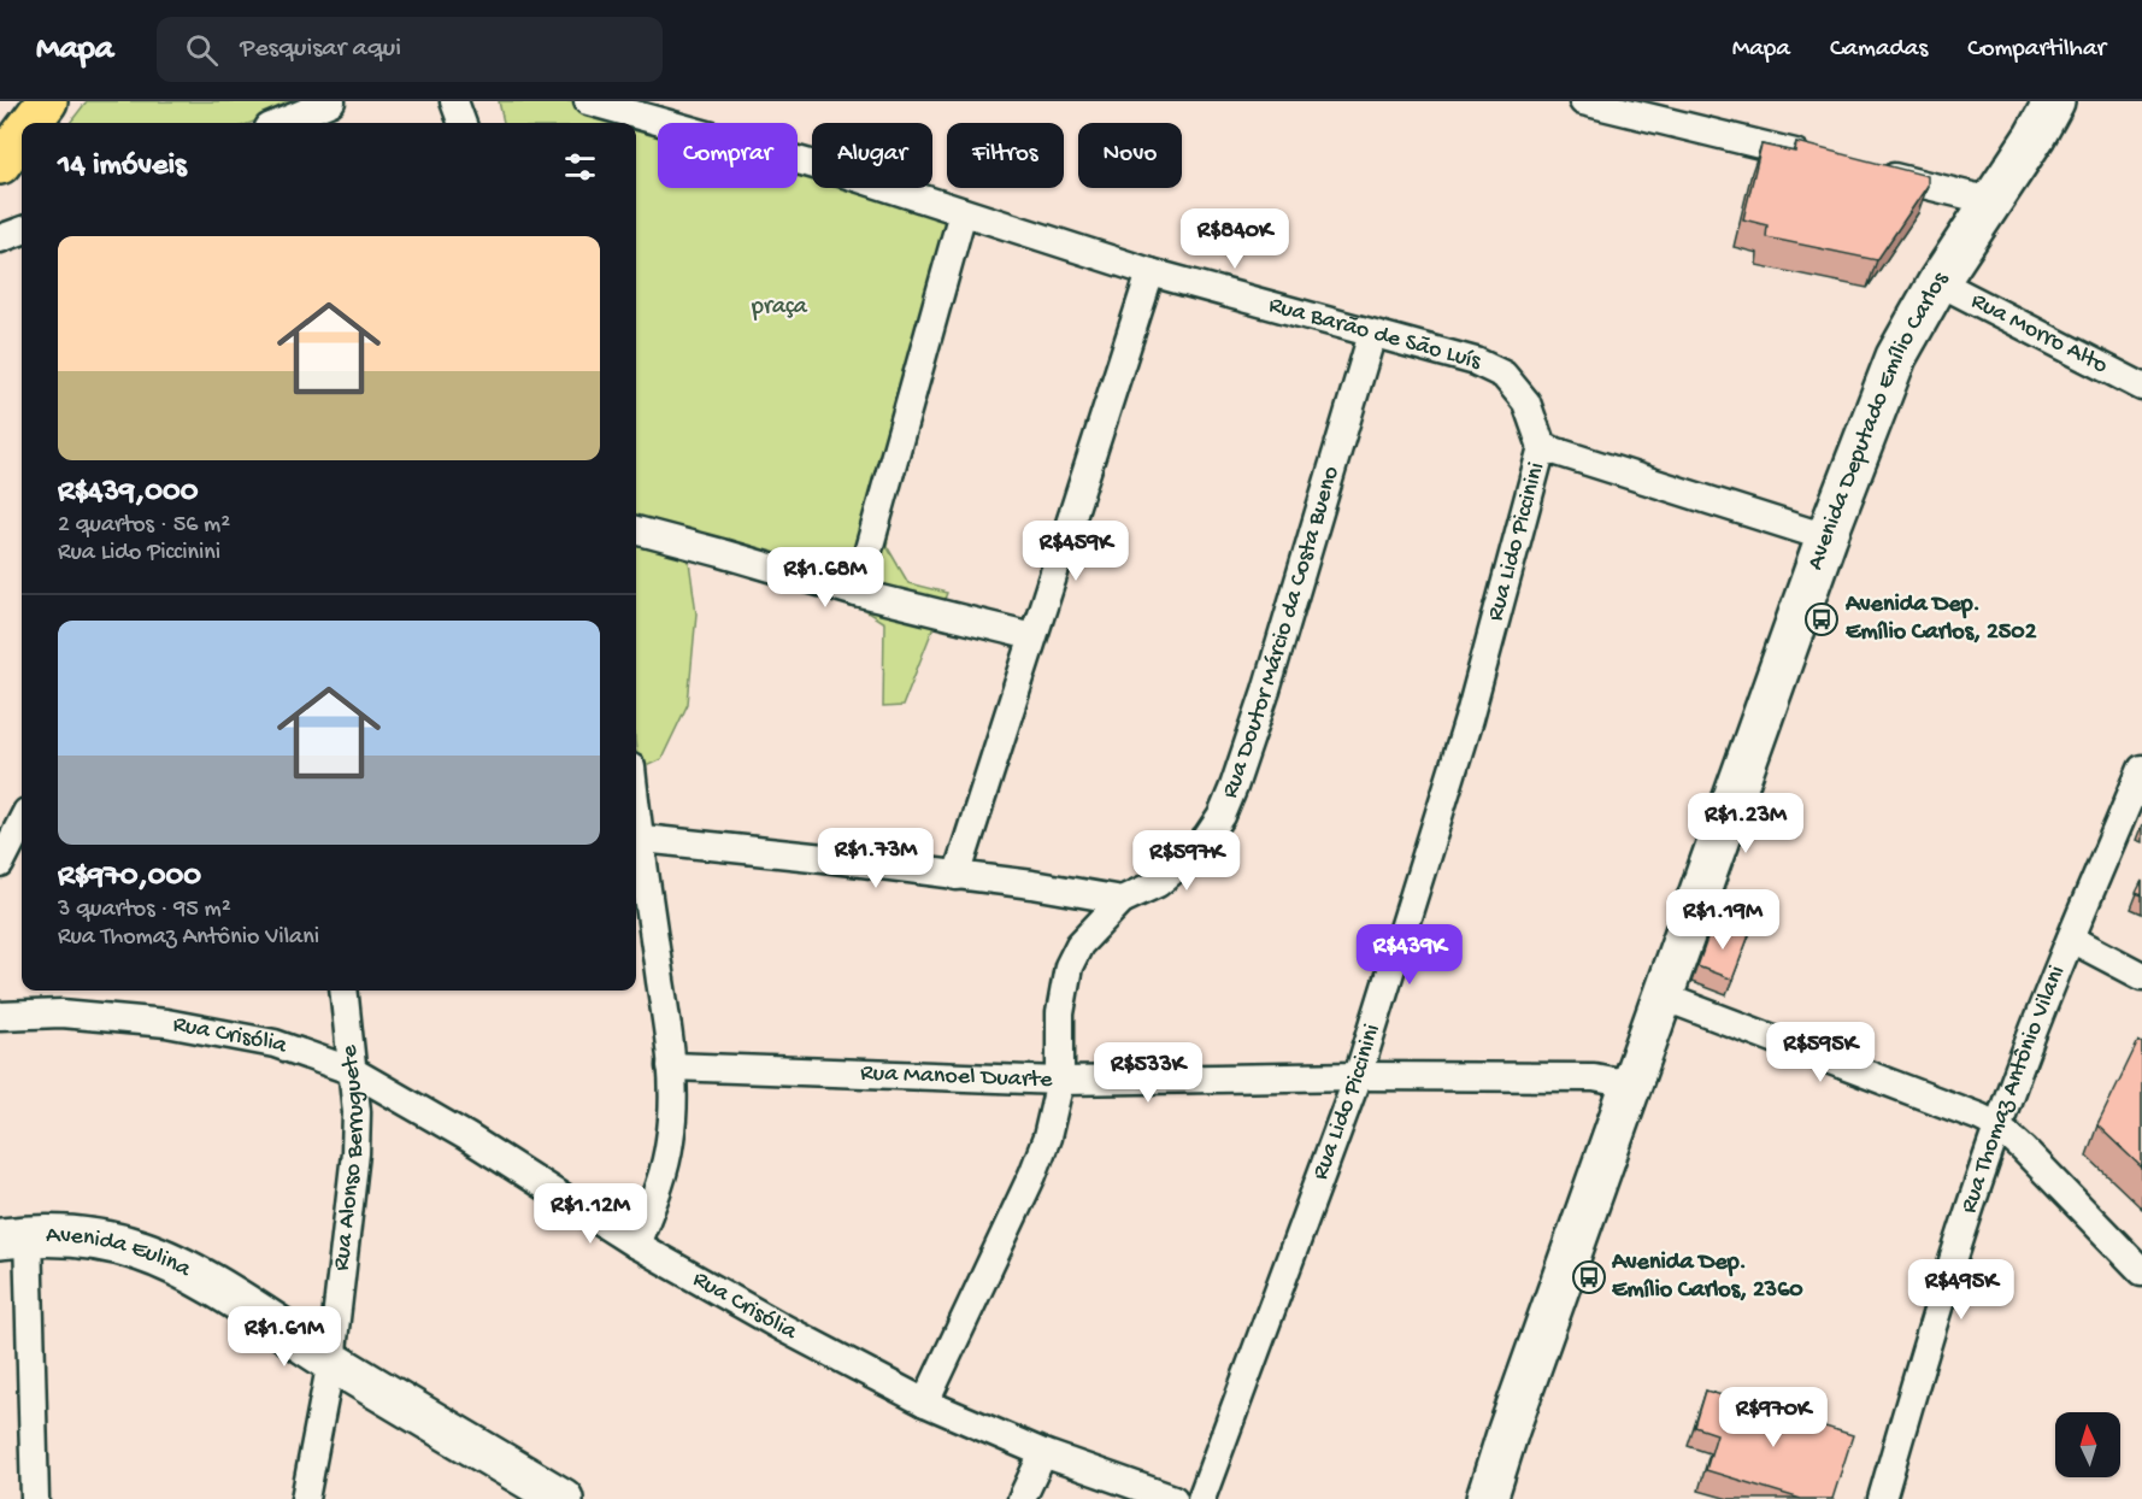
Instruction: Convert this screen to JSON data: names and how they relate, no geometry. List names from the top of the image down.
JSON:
{
  "streets": {
    "main road": ["Avenida Deputado Emílio Carlos", "Avenida Eulina"],
    "street": [
      "Rua Barão de São Luís",
      "Rua Morro Alto",
      "Rua Lido Piccinini",
      "Rua Doutor Márcio da Costa Bueno",
      "Rua Crisólia",
      "Rua Manoel Duarte",
      "Rua Thomaz Antônio Vilani",
      "Rua Alonso Berruguete"
    ]
  },
  "crossings": [
    ["Rua Barão de São Luís", "Rua Lido Piccinini"],
    ["Rua Barão de São Luís", "Rua Doutor Márcio da Costa Bueno"],
    ["Rua Morro Alto", "Avenida Deputado Emílio Carlos"],
    ["Avenida Deputado Emílio Carlos", "Rua Manoel Duarte"],
    ["Rua Lido Piccinini", "Rua Manoel Duarte"],
    ["Rua Doutor Márcio da Costa Bueno", "Rua Crisólia"],
    ["Rua Doutor Márcio da Costa Bueno", "Rua Manoel Duarte"],
    ["Rua Crisólia", "Rua Alonso Berruguete"],
    ["Rua Alonso Berruguete", "Avenida Eulina"]
  ],
  "parks": ["praça"],
  "places": {
    "bus stop": ["Avenida Dep. Emílio Carlos, 2502", "Avenida Dep. Emílio Carlos, 2360"]
  },
  "north": "top",
  "page": {
    "header": "Mapa",
    "search": "Pesquisar aqui",
    "nav": ["Mapa", "Camadas", "Compartilhar"],
    "chip": [
      "Comprar",
      "Alugar",
      "Filtros",
      "Novo"
    ],
    "heading": "14 imóveis",
    "price": [
      "R$840K",
      "R$459K",
      "R$1.68M",
      "R$1.23M",
      "R$1.73M",
      "R$597K",
      "R$1.19M",
      "R$439K",
      "R$595K",
      "R$533K",
      "R$1.12M",
      "R$495K",
      "R$1.61M",
      "R$970K"
    ],
    "list": [
      {
        "name": "R$439,000",
        "note": "2 quartos · 56 m² · Rua Lido Piccinini"
      },
      {
        "name": "R$970,000",
        "note": "3 quartos · 95 m² · Rua Thomaz Antônio Vilani"
      }
    ]
  }
}
